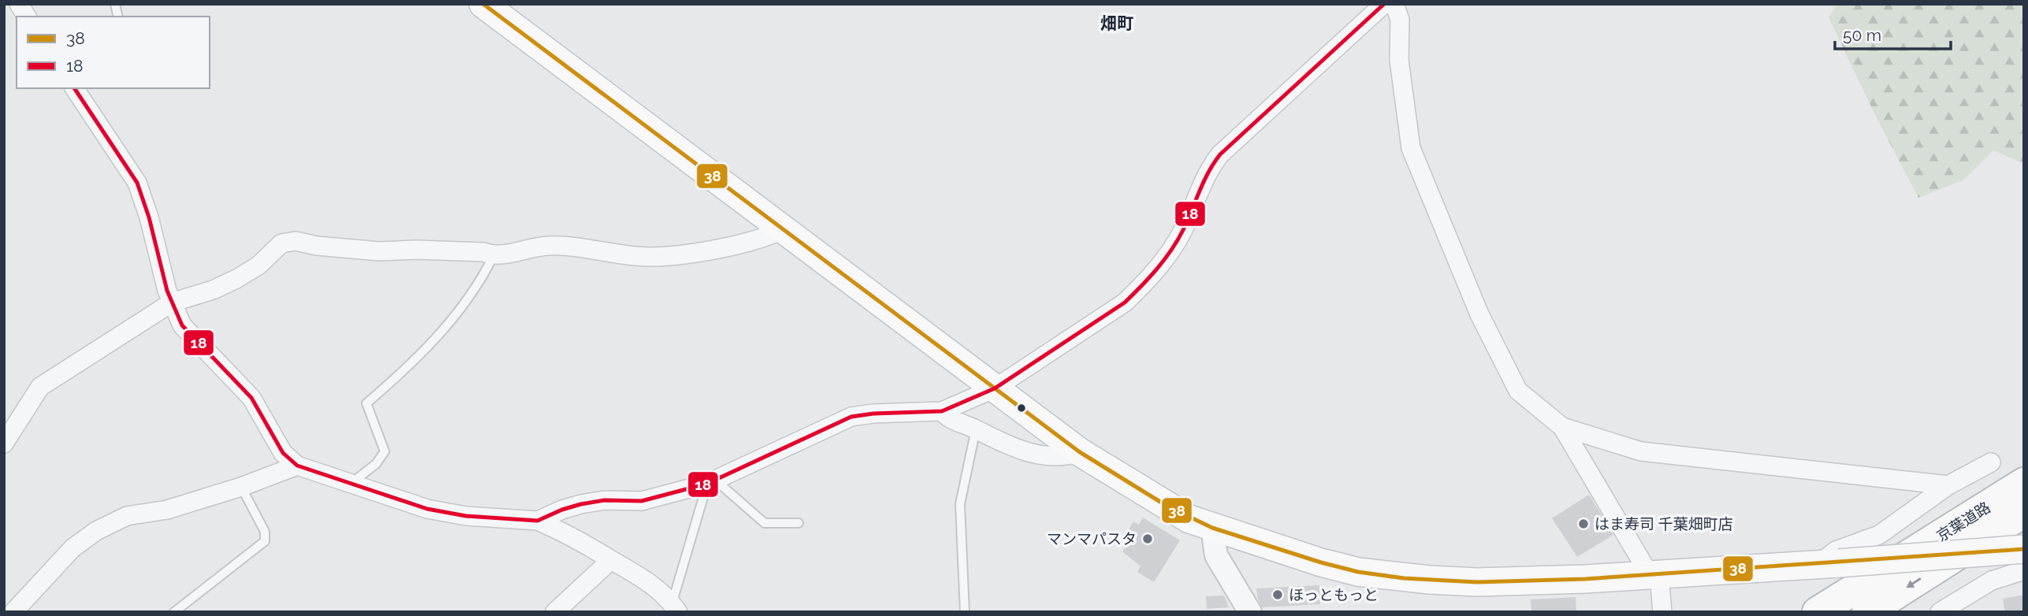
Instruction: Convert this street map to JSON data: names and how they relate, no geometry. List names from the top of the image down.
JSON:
{
  "streets": {
    "highway": ["京葉道路"]
  },
  "districts": ["畑町"],
  "places": ["はま寿司 千葉畑町店", "マンマパスタ", "ほっともっと"],
  "lines": ["transit line 38", "transit line 18"],
  "legend": ["38", "18"],
  "scale_bar": "50 m"
}
